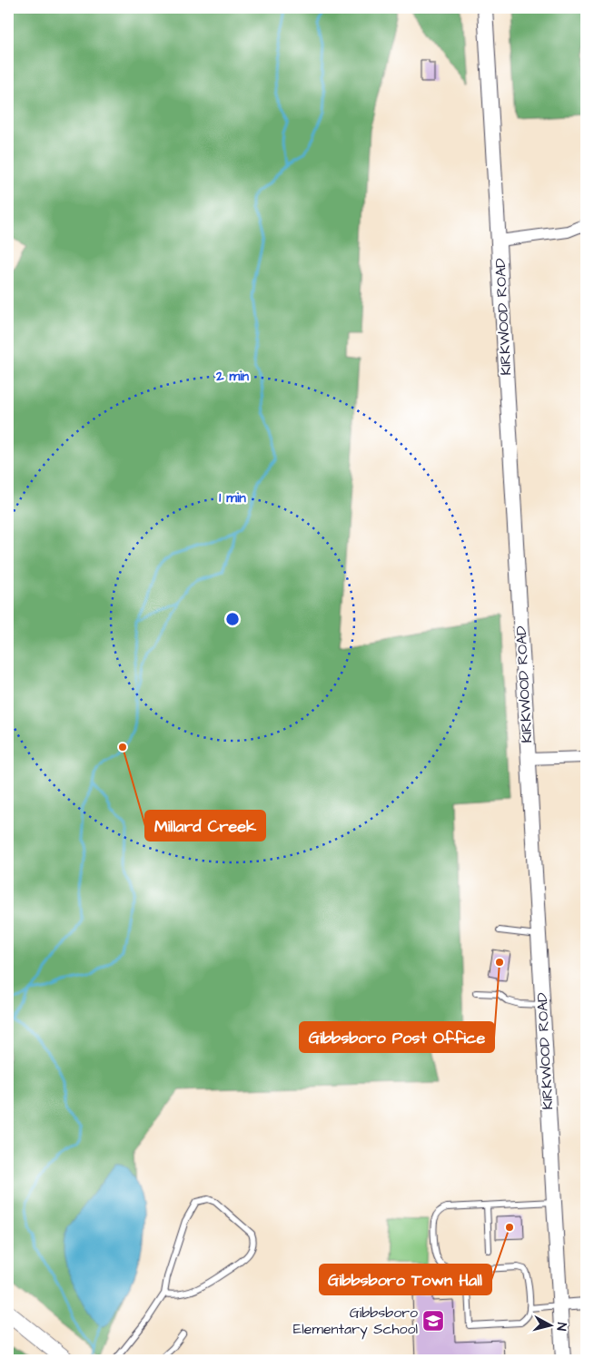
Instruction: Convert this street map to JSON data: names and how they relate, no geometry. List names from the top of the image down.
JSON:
{
  "streets": {
    "street": ["KIRKWOOD ROAD"]
  },
  "places": {
    "other": ["Millard Creek", "Gibbsboro Post Office", "Gibbsboro Town Hall"],
    "school or university": ["Gibbsboro Elementary School"]
  },
  "north": "right",
  "rings": ["2 min", "1 min"]
}
